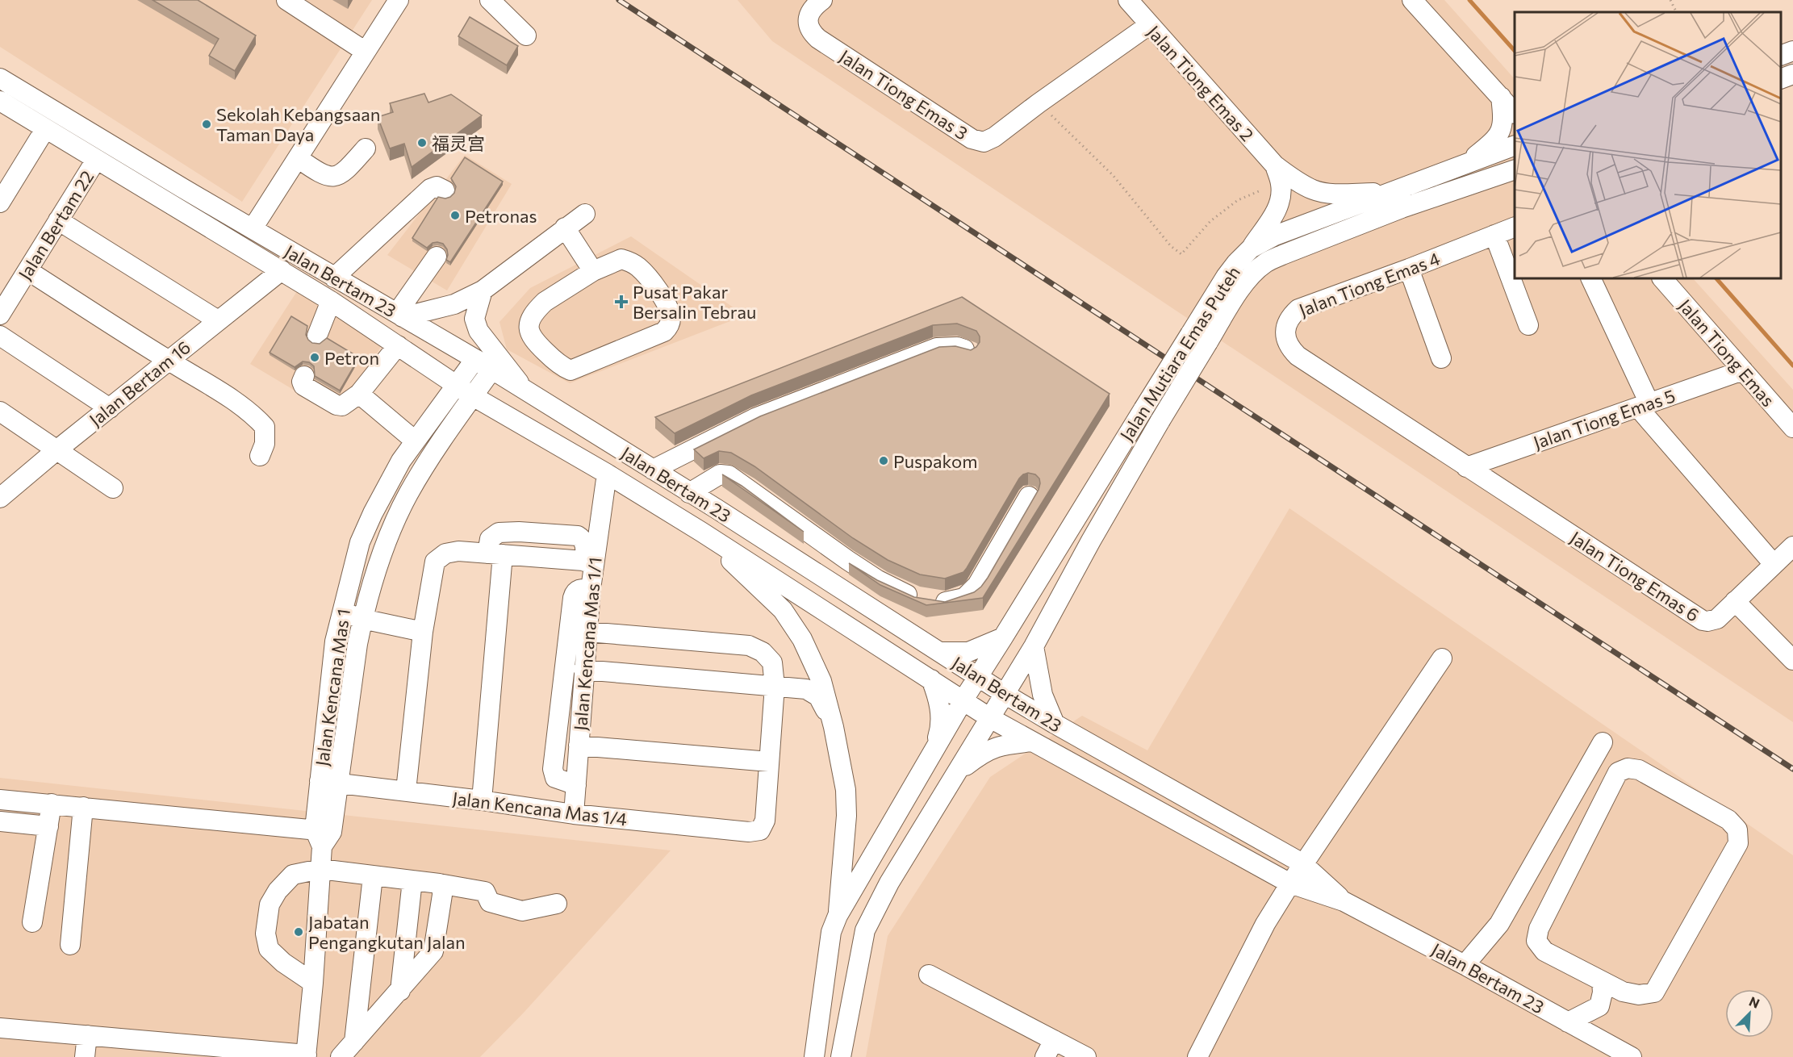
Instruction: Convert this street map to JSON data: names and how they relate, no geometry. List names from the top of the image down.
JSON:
{
  "streets": {
    "street": [
      "Jalan Tiong Emas 2",
      "Jalan Tiong Emas 3",
      "Jalan Bertam 22",
      "Jalan Bertam 23",
      "Jalan Tiong Emas 4",
      "Jalan Tiong Emas",
      "Jalan Mutiara Emas Puteh",
      "Jalan Bertam 16",
      "Jalan Tiong Emas 5",
      "Jalan Tiong Emas 6",
      "Jalan Kencana Mas 1/1",
      "Jalan Kencana Mas 1",
      "Jalan Kencana Mas 1/4"
    ]
  },
  "crossings": [
    ["Jalan Tiong Emas 2", "Jalan Tiong Emas 3"],
    ["Jalan Tiong Emas 2", "Jalan Mutiara Emas Puteh"],
    ["Jalan Bertam 22", "Jalan Bertam 23"],
    ["Jalan Bertam 23", "Jalan Mutiara Emas Puteh"],
    ["Jalan Bertam 23", "Jalan Bertam 16"],
    ["Jalan Bertam 23", "Jalan Kencana Mas 1/1"],
    ["Jalan Bertam 23", "Jalan Kencana Mas 1"],
    ["Jalan Tiong Emas 4", "Jalan Tiong Emas 5"],
    ["Jalan Tiong Emas 4", "Jalan Tiong Emas 6"],
    ["Jalan Tiong Emas", "Jalan Tiong Emas 5"],
    ["Jalan Tiong Emas 5", "Jalan Tiong Emas 6"],
    ["Jalan Kencana Mas 1/1", "Jalan Kencana Mas 1/4"],
    ["Jalan Kencana Mas 1", "Jalan Kencana Mas 1/4"]
  ],
  "places": {
    "other": [
      "Sekolah Kebangsaan Taman Daya",
      "福灵宫",
      "Petronas",
      "Petron",
      "Puspakom",
      "Jabatan Pengangkutan Jalan"
    ],
    "health": ["Pusat Pakar Bersalin Tebrau"]
  },
  "north": "top right"
}
